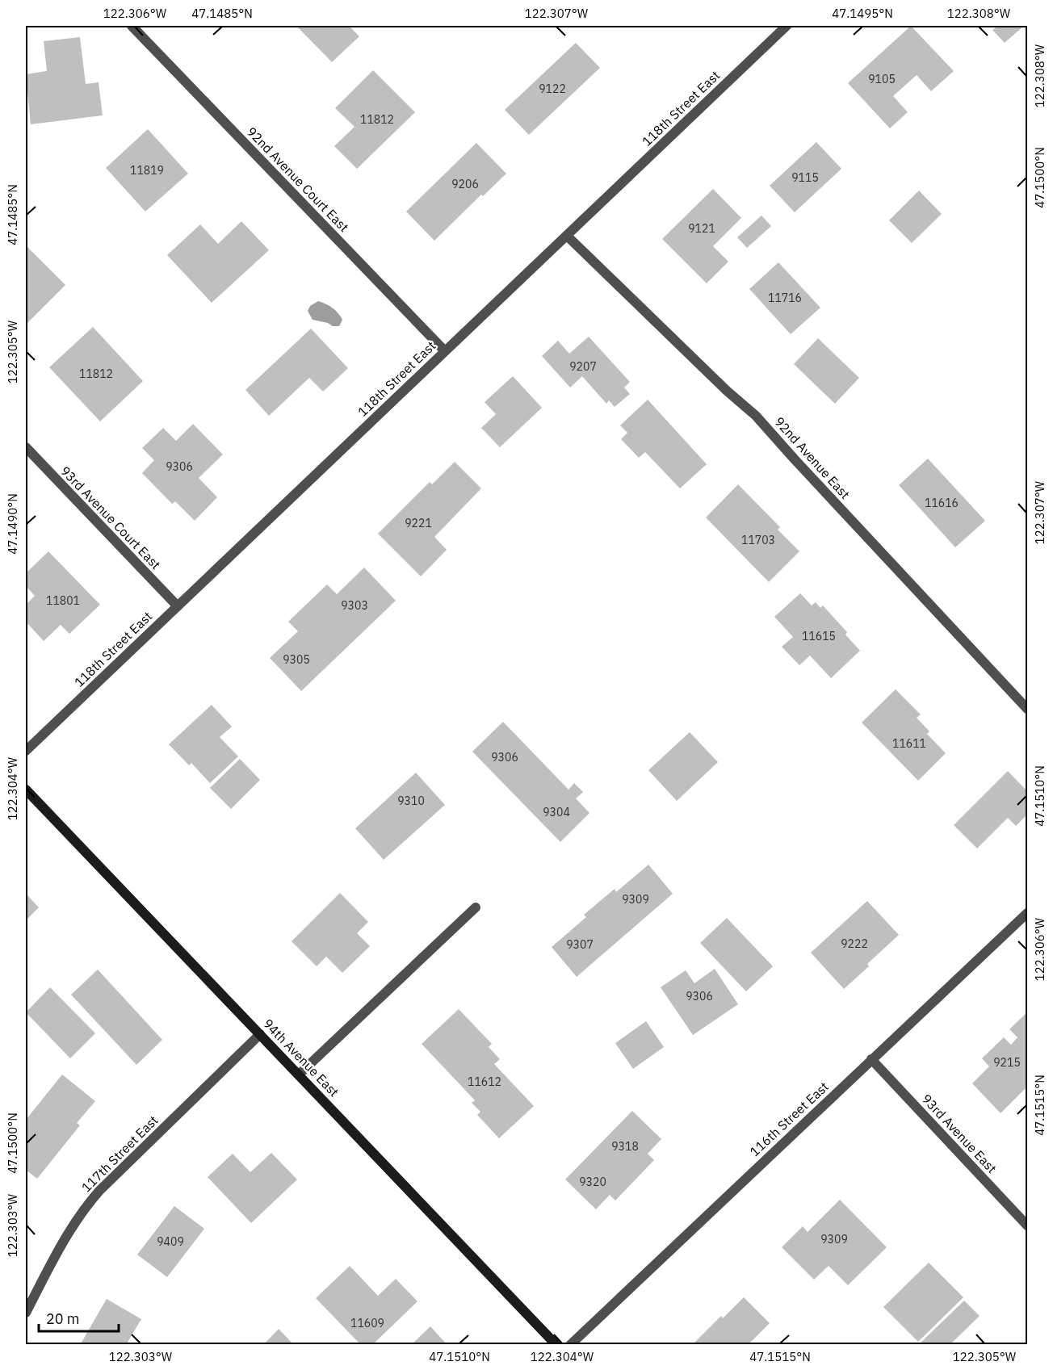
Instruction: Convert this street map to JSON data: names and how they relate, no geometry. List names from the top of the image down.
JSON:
{
  "streets": {
    "main road": ["94th Avenue East"],
    "street": [
      "118th Street East",
      "92nd Avenue Court East",
      "92nd Avenue East",
      "93rd Avenue Court East",
      "116th Street East",
      "93rd Avenue East",
      "117th Street East"
    ]
  },
  "crossings": [
    ["118th Street East", "92nd Avenue Court East"],
    ["118th Street East", "92nd Avenue East"],
    ["118th Street East", "93rd Avenue Court East"],
    ["94th Avenue East", "117th Street East"],
    ["116th Street East", "93rd Avenue East"]
  ],
  "house_numbers": [
    "9105",
    "9122",
    "11812",
    "11819",
    "9115",
    "9206",
    "9121",
    "11716",
    "9207",
    "11812",
    "9306",
    "11616",
    "9221",
    "11703",
    "11801",
    "9303",
    "11615",
    "9305",
    "11611",
    "9306",
    "9310",
    "9304",
    "9309",
    "9222",
    "9307",
    "9306",
    "9215",
    "11612",
    "9318",
    "9320",
    "9309",
    "9409",
    "11609"
  ],
  "scale_bar": "20 m",
  "coordinates": [
    "122.306°W",
    "47.1485°N",
    "122.307°W",
    "47.1495°N",
    "122.308°W",
    "47.1500°N",
    "122.305°W",
    "47.1490°N",
    "122.304°W",
    "47.1510°N",
    "47.1515°N",
    "122.303°W"
  ]
}
